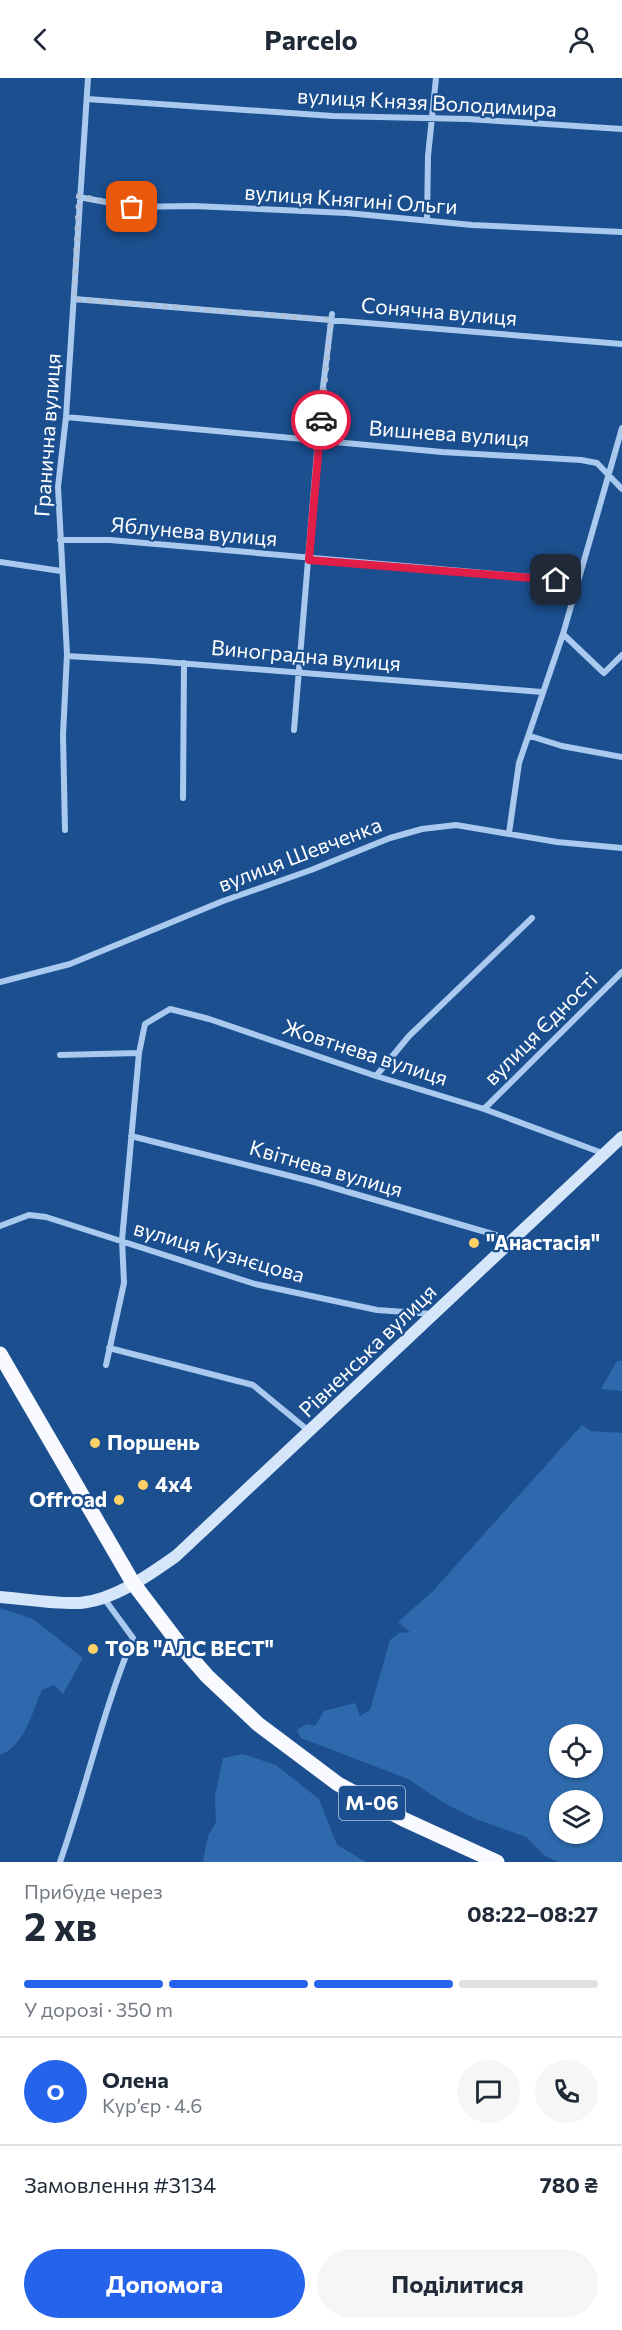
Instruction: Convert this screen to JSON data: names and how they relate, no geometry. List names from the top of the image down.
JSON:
{
  "streets": {
    "highway": ["М-06"],
    "main road": ["Рівненська вулиця"],
    "street": [
      "вулиця Князя Володимира",
      "вулиця Княгині Ольги",
      "Сонячна вулиця",
      "Вишнева вулиця",
      "Гранична вулиця",
      "Яблунева вулиця",
      "Виноградна вулиця",
      "вулиця Шевченка",
      "вулиця Єдності",
      "Жовтнева вулиця",
      "Квітнева вулиця",
      "вулиця Кузнєцова"
    ]
  },
  "crossings": [
    ["вулиця Князя Володимира", "Гранична вулиця"],
    ["вулиця Княгині Ольги", "Гранична вулиця"],
    ["Сонячна вулиця", "Гранична вулиця"],
    ["Вишнева вулиця", "Гранична вулиця"],
    ["Гранична вулиця", "Яблунева вулиця"],
    ["Гранична вулиця", "Виноградна вулиця"],
    ["вулиця Єдності", "Жовтнева вулиця"],
    ["Жовтнева вулиця", "Квітнева вулиця"],
    ["Жовтнева вулиця", "вулиця Кузнєцова"],
    ["Жовтнева вулиця", "Рівненська вулиця"],
    ["Квітнева вулиця", "Рівненська вулиця"],
    ["вулиця Кузнєцова", "Рівненська вулиця"],
    ["Рівненська вулиця", "М-06"]
  ],
  "places": [
    "\"Анастасія\"",
    "Поршень",
    "4x4",
    "Offroad",
    "ТОВ \"АЛС ВЕСТ\""
  ],
  "page": {
    "header": "Parcelo",
    "heading": ["2 хв", "Прибуде через", "08:22–08:27"],
    "panel": [
      "Олена",
      "Кур’єр · 4.6",
      "Замовлення #3134",
      "780 ₴"
    ],
    "bar": "У дорозі · 350 m",
    "round": "О",
    "buttons": ["Допомога", "Поділитися"]
  }
}
